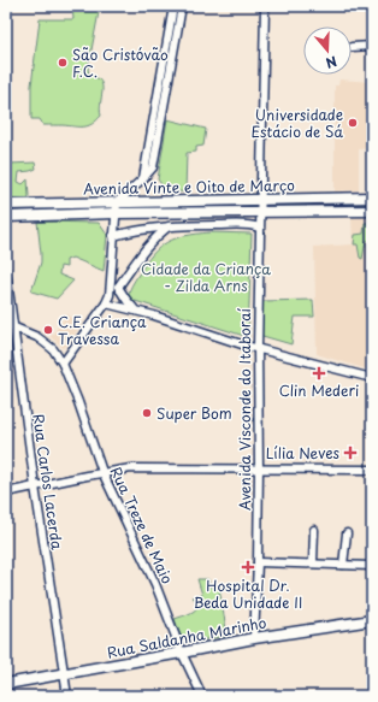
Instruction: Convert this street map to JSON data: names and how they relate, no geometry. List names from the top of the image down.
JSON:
{
  "streets": {
    "main road": ["Avenida Vinte e Oito de Março", "Rua Saldanha Marinho"],
    "street": ["Avenida Visconde do Itaboraí", "Rua Carlos Lacerda", "Rua Treze de Maio"]
  },
  "crossings": [
    ["Avenida Vinte e Oito de Março", "Avenida Visconde do Itaboraí"],
    ["Avenida Visconde do Itaboraí", "Rua Saldanha Marinho"],
    ["Rua Carlos Lacerda", "Rua Treze de Maio"],
    ["Rua Carlos Lacerda", "Rua Saldanha Marinho"],
    ["Rua Treze de Maio", "Rua Saldanha Marinho"]
  ],
  "parks": ["Cidade da Criança - Zilda Arns"],
  "places": {
    "other": [
      "São Cristóvão F.C.",
      "Universidade Estácio de Sá",
      "C.E. Criança Travessa",
      "Super Bom"
    ],
    "health": ["Clin Mederi", "Lília Neves", "Hospital Dr. Beda Unidade II"]
  },
  "north": "bottom"
}
